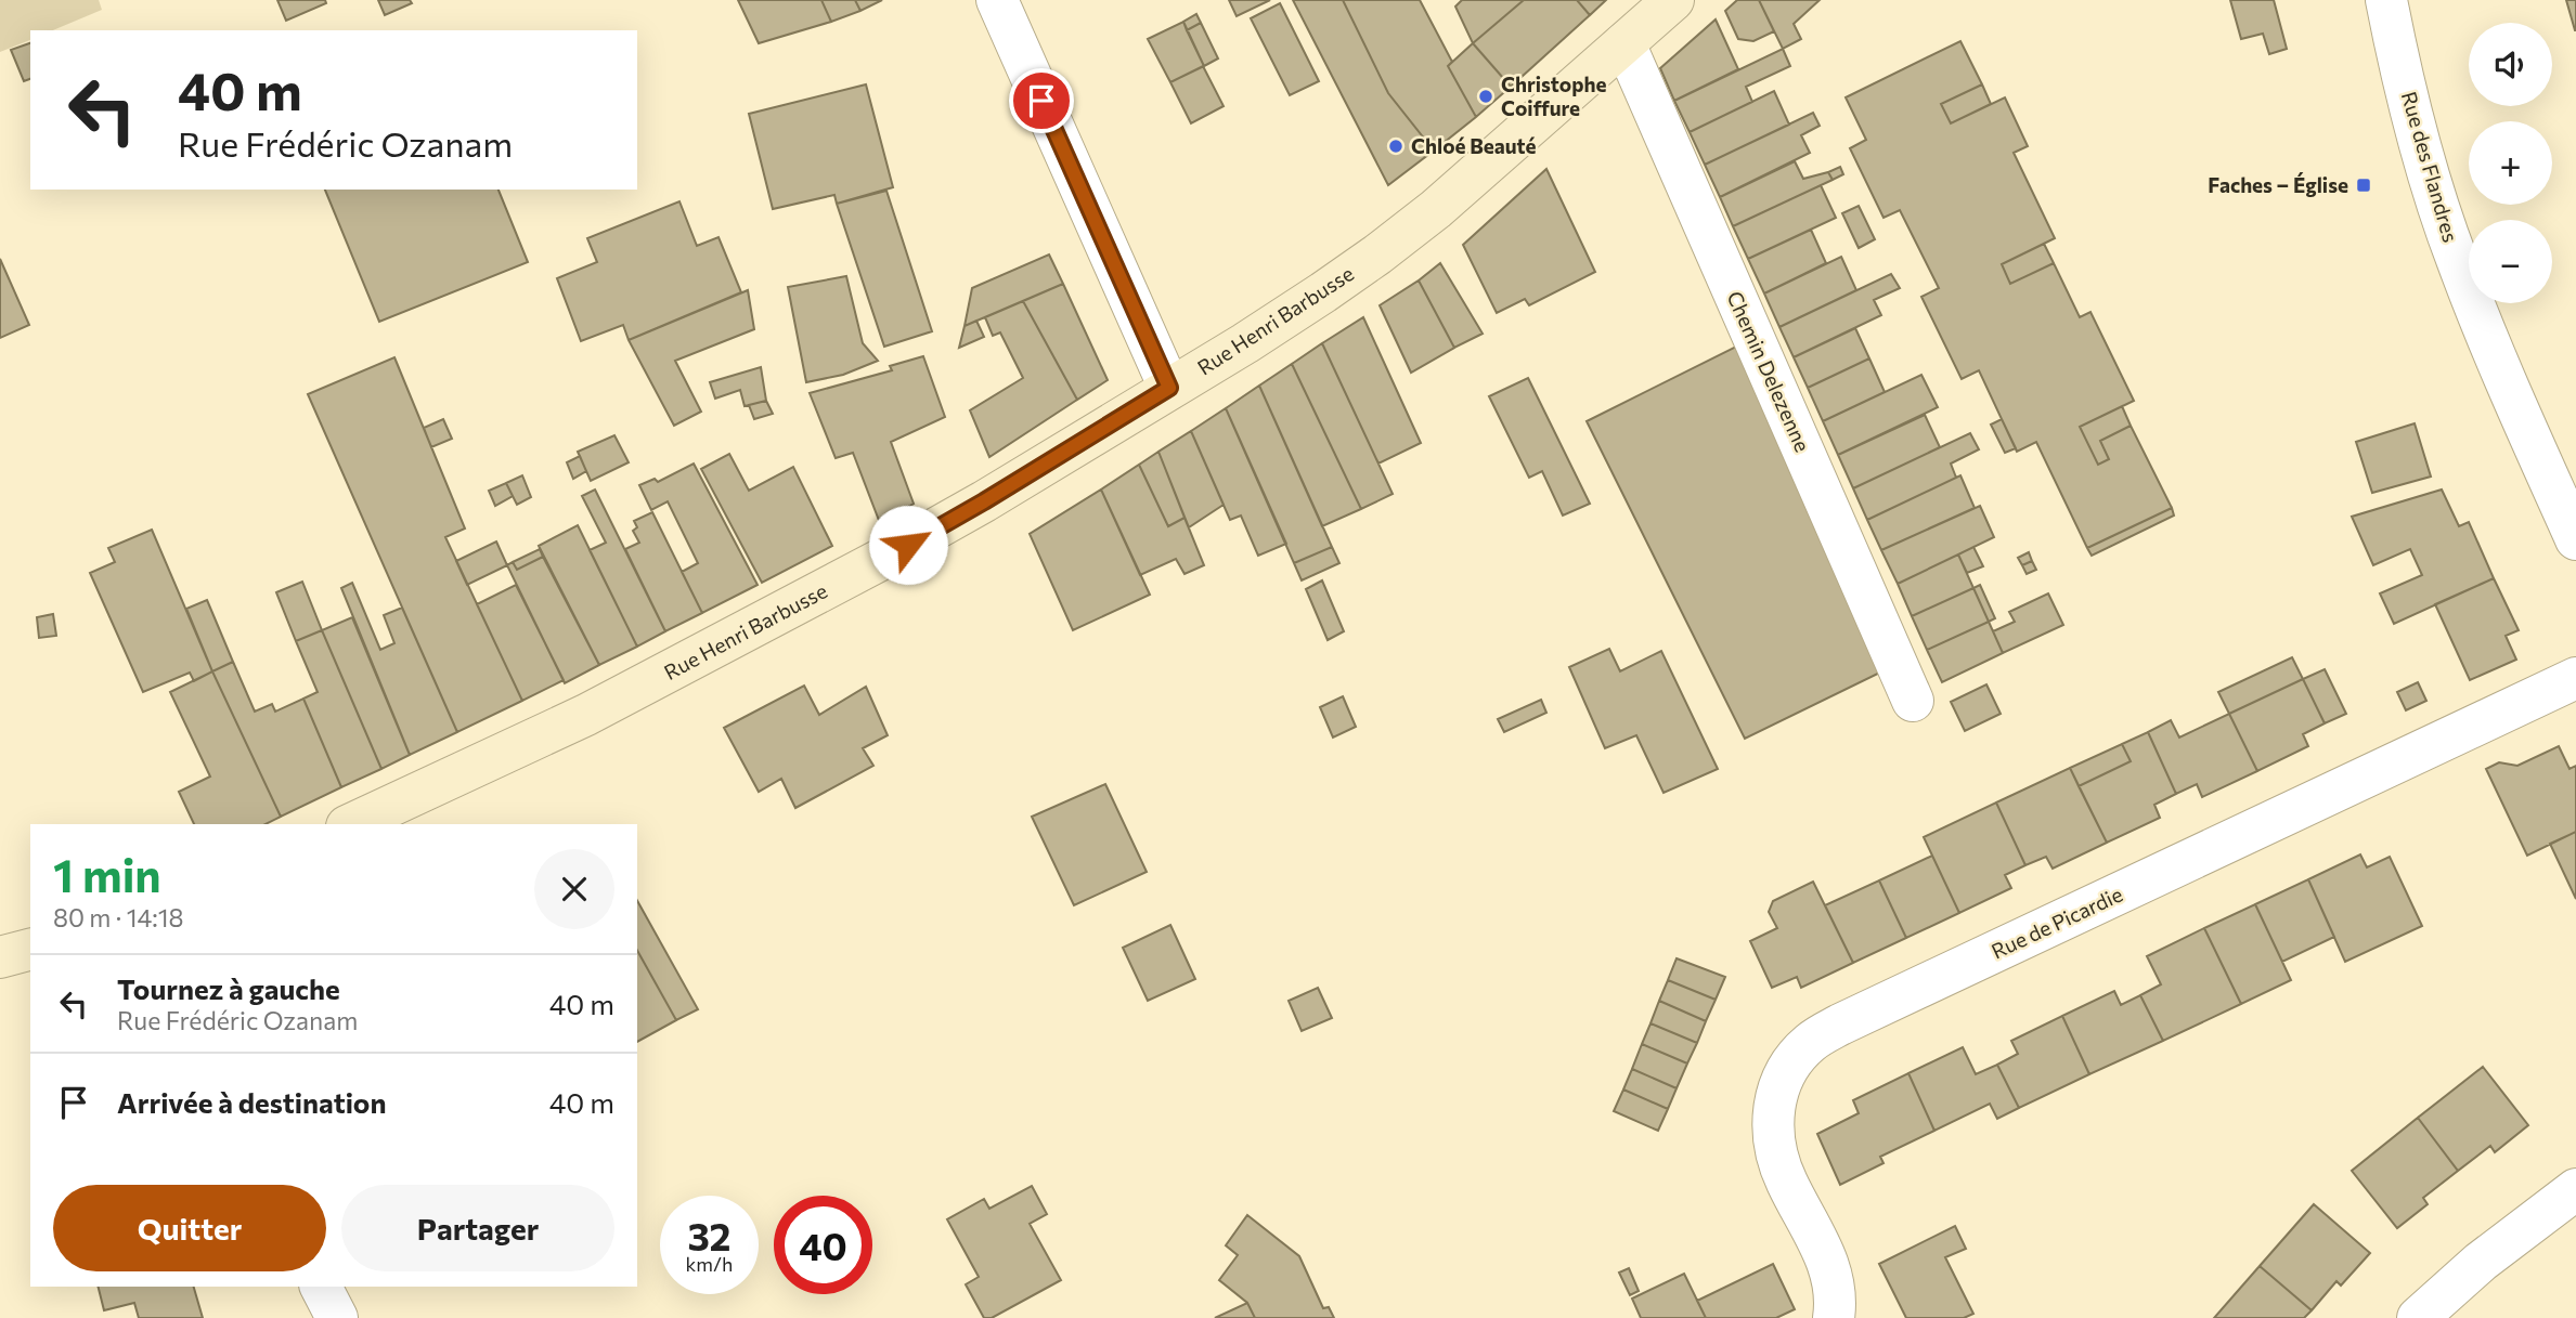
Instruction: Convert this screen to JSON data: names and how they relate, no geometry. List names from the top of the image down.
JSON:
{
  "streets": {
    "street": [
      "Rue des Flandres",
      "Rue Henri Barbusse",
      "Chemin Delezenne",
      "Rue de Picardie"
    ]
  },
  "crossings": [
    ["Rue Henri Barbusse", "Chemin Delezenne"]
  ],
  "places": {
    "other": ["Christophe Coiffure", "Chloé Beauté"],
    "transit": ["Faches – Église"]
  },
  "page": {
    "map_buttons": ["+", "−"],
    "turn": ["40 m", "Rue Frédéric Ozanam"],
    "heading": ["1 min", "80 m · 14:18"],
    "list": [
      {
        "name": "Tournez à gauche",
        "note": "Rue Frédéric Ozanam",
        "value": "40 m"
      },
      {
        "name": "Arrivée à destination",
        "value": "40 m"
      }
    ],
    "buttons": ["Quitter", "Partager"],
    "speed": "32 km/h",
    "limit": "40"
  }
}
